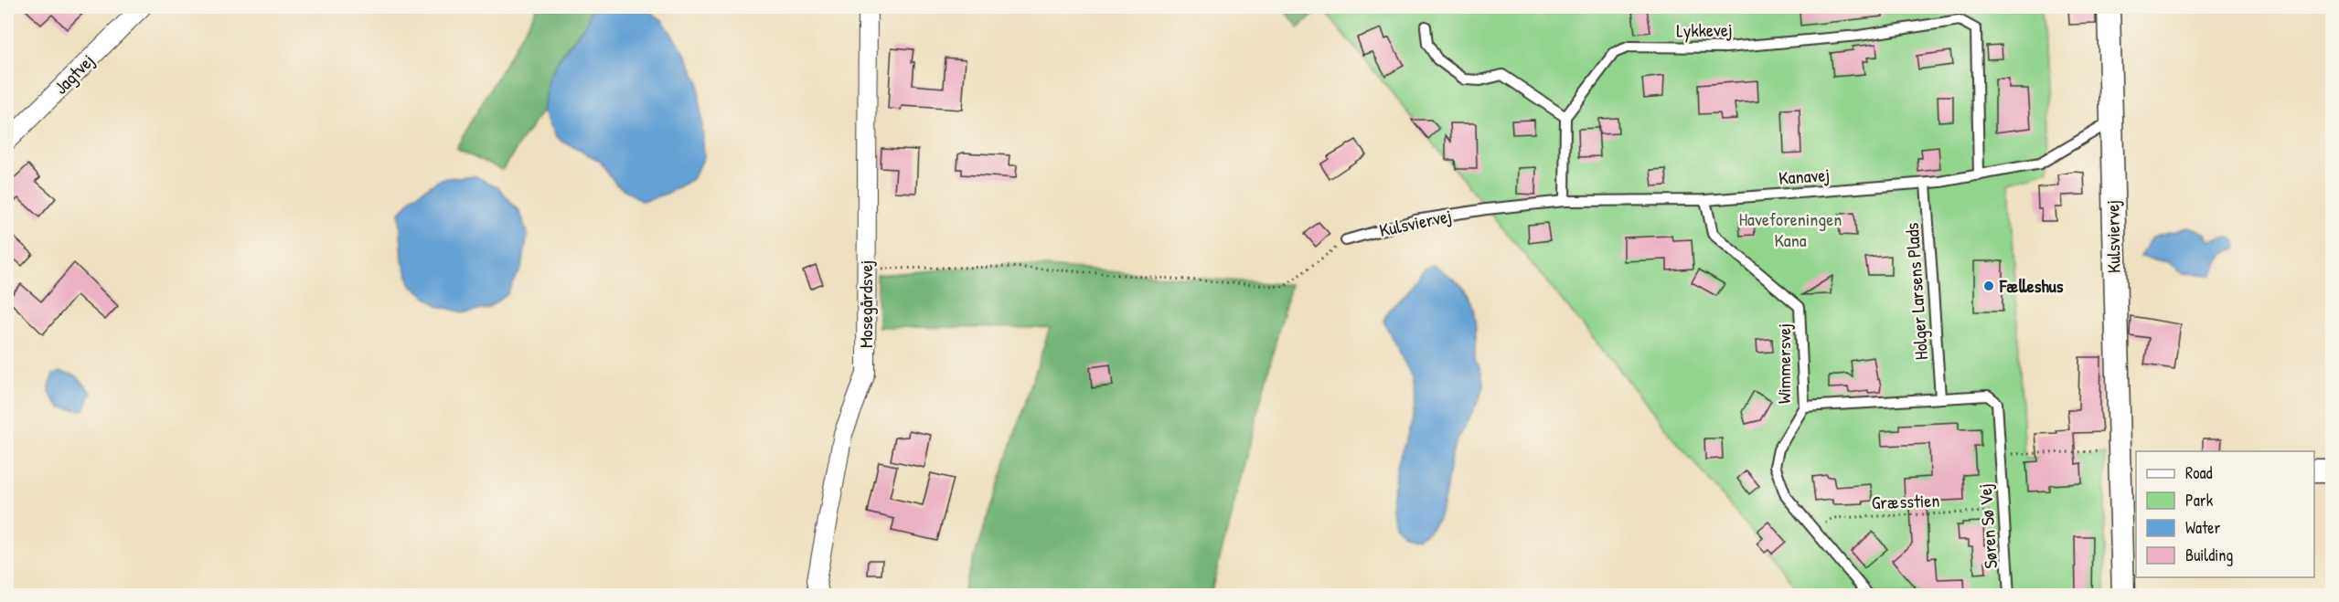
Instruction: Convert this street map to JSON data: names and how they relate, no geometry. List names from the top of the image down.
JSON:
{
  "streets": {
    "street": ["Jagtvej", "Kulsviervej", "Mosegårdsvej"],
    "lane": [
      "Lykkevej",
      "Kanavej",
      "Holger Larsens Plads",
      "Wimmersvej",
      "Søren Sø Vej"
    ],
    "path": ["Græsstien"]
  },
  "crossings": [
    ["Lykkevej", "Kanavej"],
    ["Kanavej", "Kulsviervej"],
    ["Kanavej", "Holger Larsens Plads"],
    ["Kanavej", "Wimmersvej"],
    ["Holger Larsens Plads", "Søren Sø Vej"],
    ["Wimmersvej", "Græsstien"],
    ["Wimmersvej", "Søren Sø Vej"],
    ["Græsstien", "Søren Sø Vej"]
  ],
  "parks": ["Haveforeningen Kana"],
  "places": ["Fælleshus"],
  "legend": [
    "Road",
    "Park",
    "Water",
    "Building"
  ]
}
